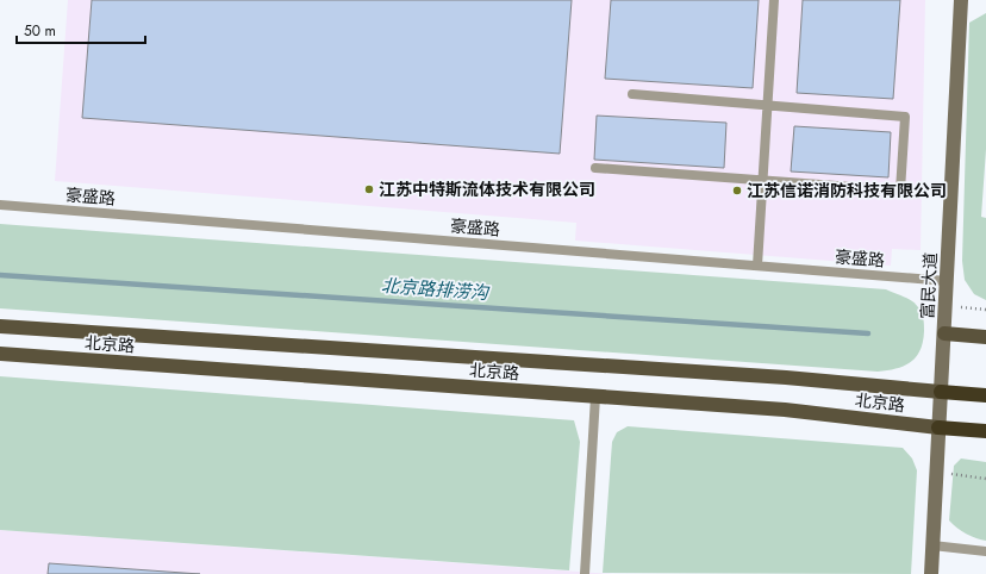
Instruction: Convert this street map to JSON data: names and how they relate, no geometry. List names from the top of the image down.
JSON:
{
  "streets": {
    "highway": ["北京路"],
    "street": ["富民大道"],
    "lane": ["豪盛路"]
  },
  "crossings": [
    ["豪盛路", "富民大道"],
    ["富民大道", "北京路"]
  ],
  "water": ["北京路排涝沟"],
  "places": ["江苏中特斯流体技术有限公司", "江苏信诺消防科技有限公司"],
  "scale_bar": "50 m"
}
